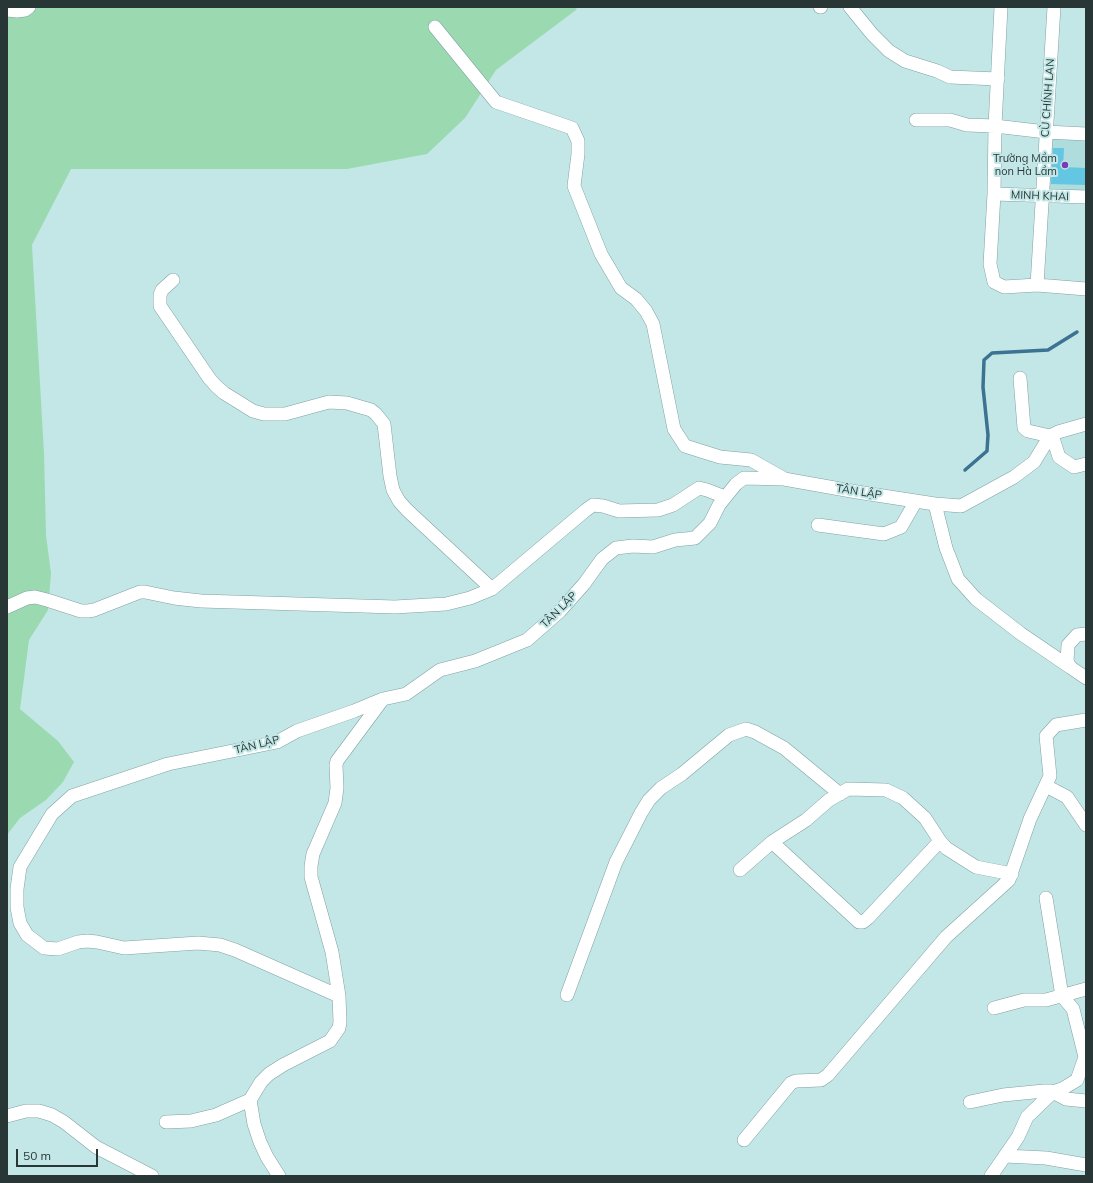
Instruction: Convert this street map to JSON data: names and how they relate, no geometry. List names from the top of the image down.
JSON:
{
  "streets": {
    "street": ["CÙ CHÍNH LAN", "MINH KHAI", "TÂN LẬP"]
  },
  "crossings": [
    ["CÙ CHÍNH LAN", "MINH KHAI"]
  ],
  "places": ["Trường Mầm non Hà Lầm"],
  "scale_bar": "50 m"
}
